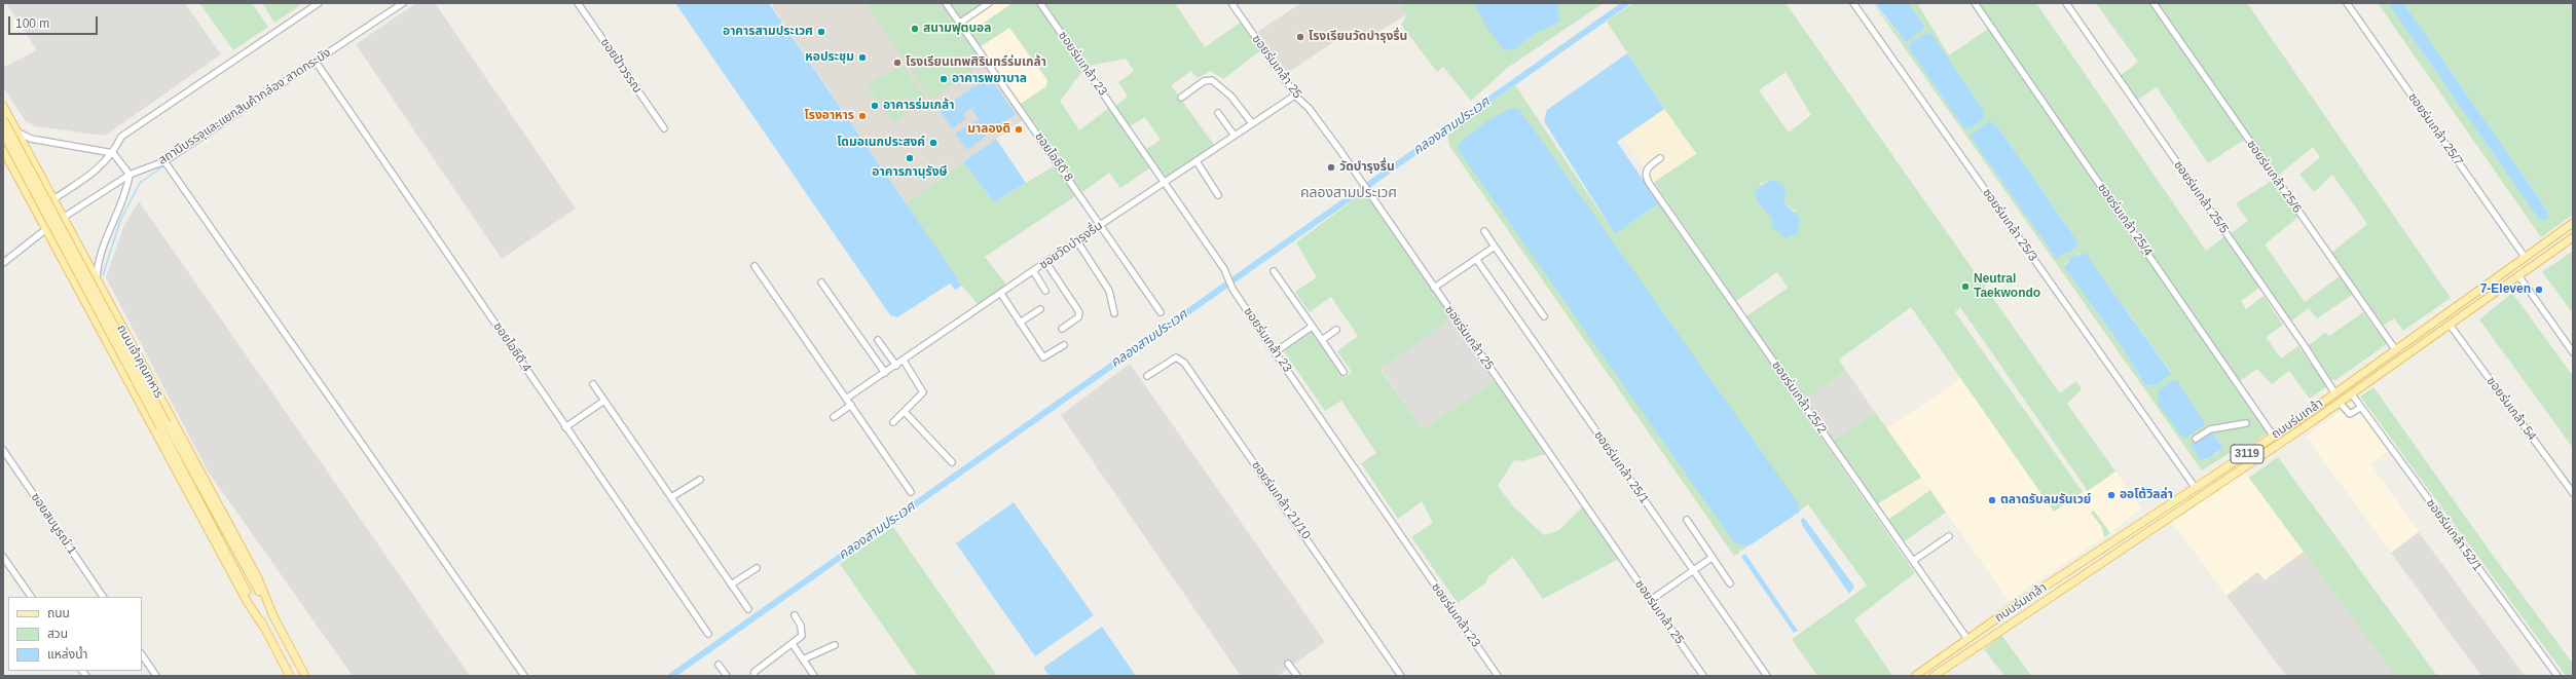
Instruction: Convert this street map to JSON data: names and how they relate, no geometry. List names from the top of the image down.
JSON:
{
  "streets": {
    "main road": ["ถนนเจ้าคุณทหาร", "ถนนร่มเกล้า", "3119"],
    "street": [
      "ซอยร่มเกล้า 23",
      "ซอยป้าวรรณ",
      "ซอยร่มเกล้า 25",
      "สถานีบรรจุและแยกสินค้ากล่อง ลาดกระบัง",
      "ซอยร่มเกล้า 25/7",
      "ซอยไอซีดี 8",
      "ซอยร่มเกล้า 25/6",
      "ซอยร่มเกล้า 25/5",
      "ซอยร่มเกล้า 25/4",
      "ซอยร่มเกล้า 25/3",
      "ซอยวัดบำรุงรื่น",
      "ซอยไอซีดี 4",
      "ซอยร่มเกล้า 25/2",
      "ซอยร่มเกล้า 54",
      "ซอยร่มเกล้า 25/1",
      "ซอยร่มเกล้า 21/10",
      "ซอยสมบูรณ์ 1",
      "ซอยร่มเกล้า 52/1"
    ]
  },
  "crossings": [
    ["ซอยร่มเกล้า 23", "ซอยวัดบำรุงรื่น"],
    ["ซอยร่มเกล้า 25", "ซอยวัดบำรุงรื่น"],
    ["สถานีบรรจุและแยกสินค้ากล่อง ลาดกระบัง", "ซอยไอซีดี 4"],
    ["สถานีบรรจุและแยกสินค้ากล่อง ลาดกระบัง", "ถนนเจ้าคุณทหาร"],
    ["ซอยร่มเกล้า 25/7", "ถนนร่มเกล้า"],
    ["ซอยไอซีดี 8", "ซอยวัดบำรุงรื่น"],
    ["ซอยร่มเกล้า 25/6", "ถนนร่มเกล้า"],
    ["ซอยร่มเกล้า 25/5", "ถนนร่มเกล้า"],
    ["ซอยร่มเกล้า 25/4", "ถนนร่มเกล้า"],
    ["ซอยร่มเกล้า 25/3", "ถนนร่มเกล้า"],
    ["ซอยร่มเกล้า 25/2", "ถนนร่มเกล้า"],
    ["ซอยร่มเกล้า 54", "ถนนร่มเกล้า"],
    ["ถนนร่มเกล้า", "ซอยร่มเกล้า 52/1"]
  ],
  "districts": ["คลองสามประเวศ"],
  "water": ["คลองสามประเวศ"],
  "places": [
    "สนามฟุตบอล",
    "อาคารสามประเวศ",
    "โรงเรียนวัดบำรุงรื่น",
    "หอประชุม",
    "โรงเรียนเทพศิรินทร์ร่มเกล้า",
    "อาคารพยาบาล",
    "อาคารร่มเกล้า",
    "โรงอาหาร",
    "มาลองดิ",
    "โดมอเนกประสงค์",
    "อาคารภานุรังษี",
    "วัดบำรุงรื่น",
    "Neutral Taekwondo",
    "7-Eleven",
    "ออโต้วิลล่า",
    "ตลาดรับลมรันเวย์"
  ],
  "legend": ["ถนน", "สวน", "แหล่งน้ำ"],
  "scale_bar": "100 m"
}
